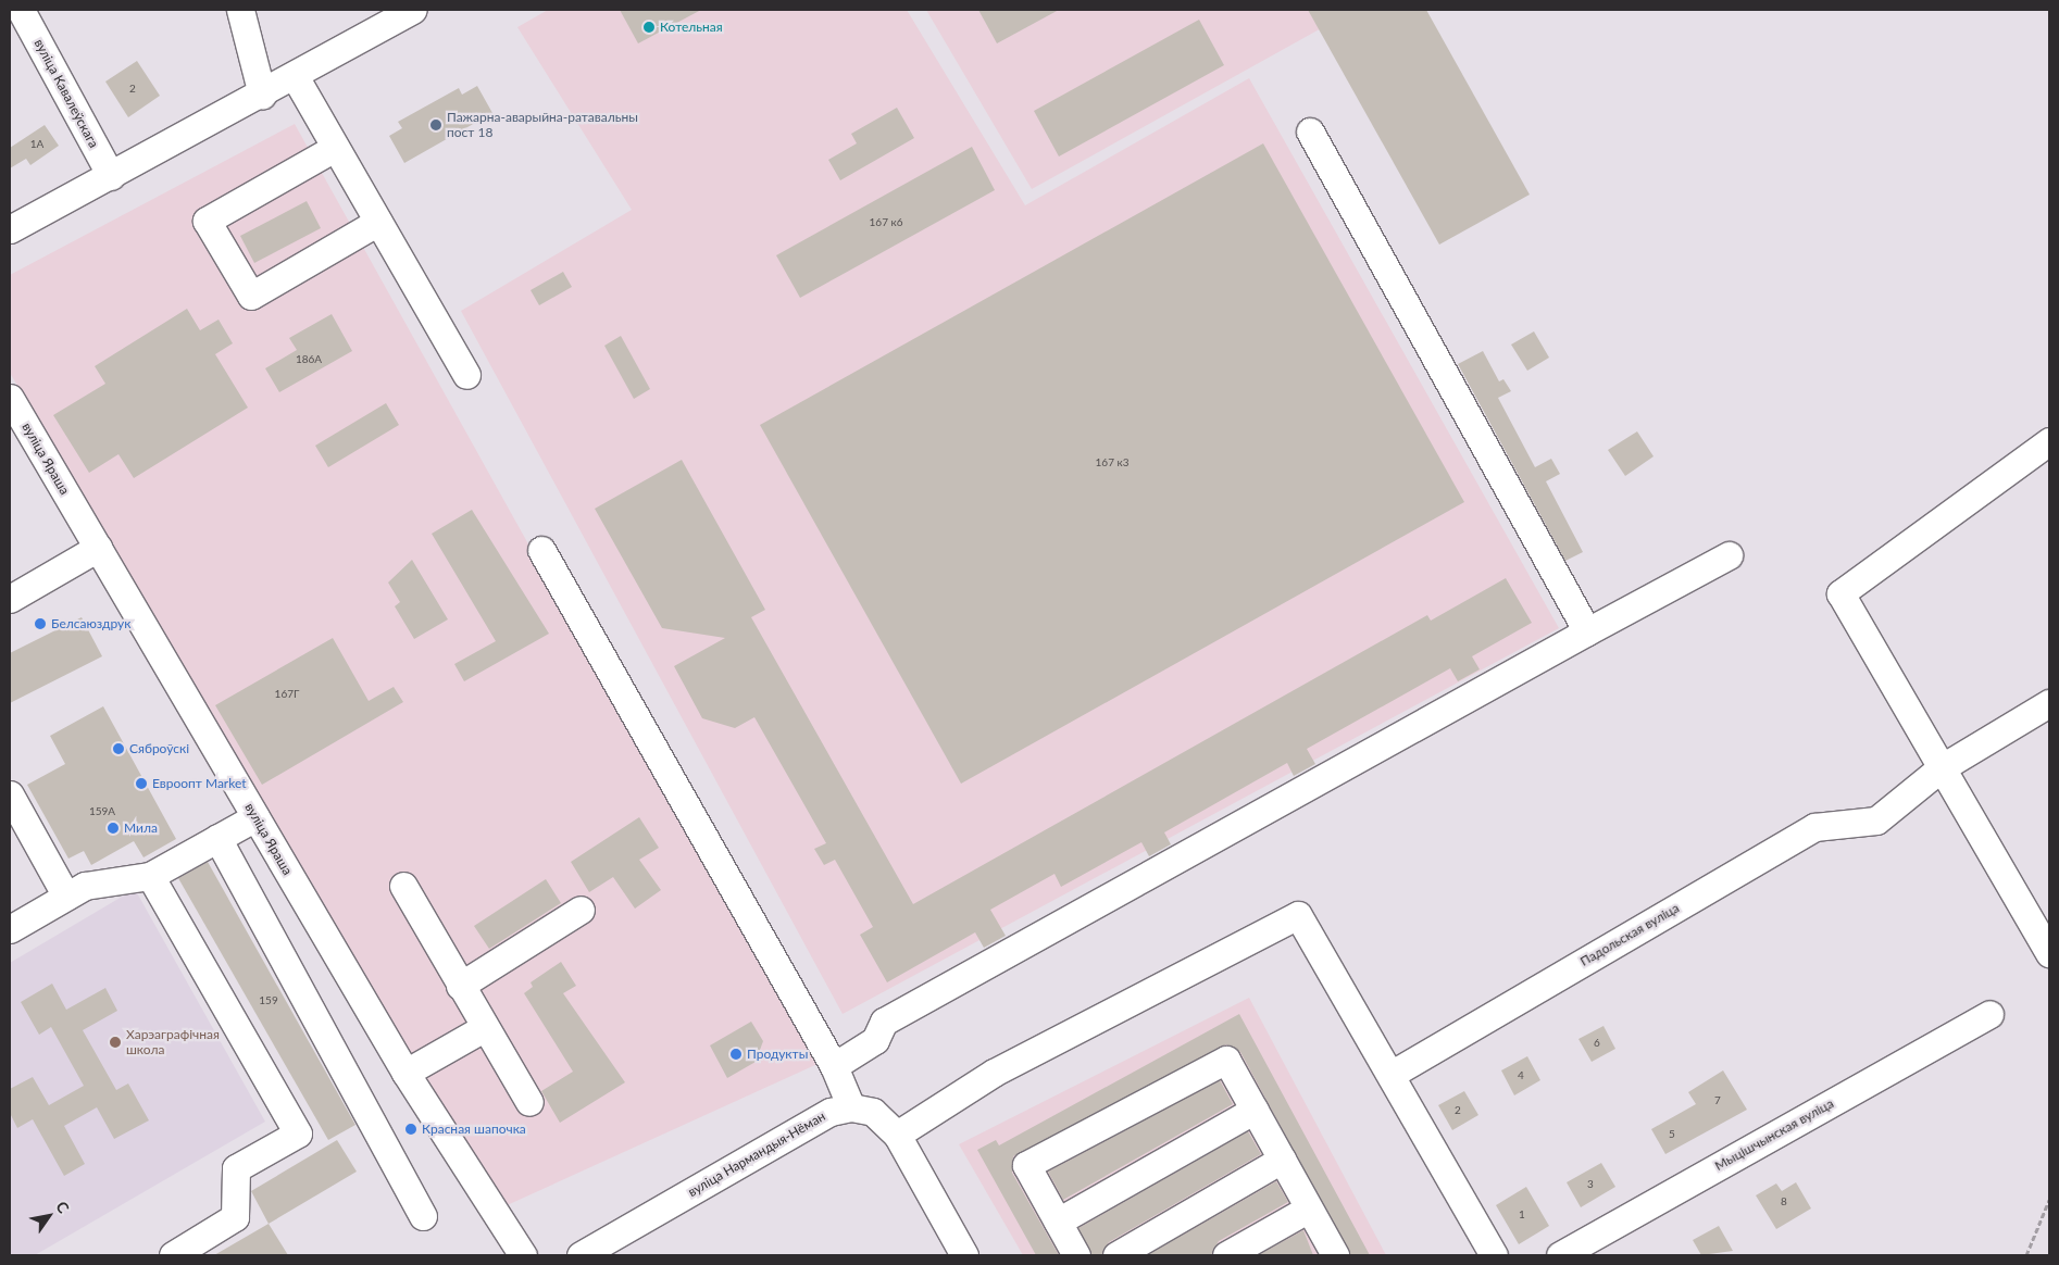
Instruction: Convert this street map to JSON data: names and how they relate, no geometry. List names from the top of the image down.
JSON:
{
  "streets": {
    "street": [
      "вуліца Кавалеўскага",
      "вуліца Яраша",
      "Падольская вуліца",
      "Мыцішчынская вуліца",
      "вуліца Нармандыя-Нёман"
    ]
  },
  "places": [
    "Котельная",
    "Пажарна-аварыйна-ратавальны пост 18",
    "Белсаюздрук",
    "Сяброўскі",
    "Евроопт Market",
    "Мила",
    "Харэаграфічная школа",
    "Продукты",
    "Красная шапочка"
  ],
  "house_numbers": [
    "2",
    "1А",
    "167 к6",
    "186А",
    "167 к3",
    "167Г",
    "159А",
    "159",
    "6",
    "4",
    "7",
    "2",
    "5",
    "3",
    "8",
    "1"
  ],
  "north": "top right"
}
